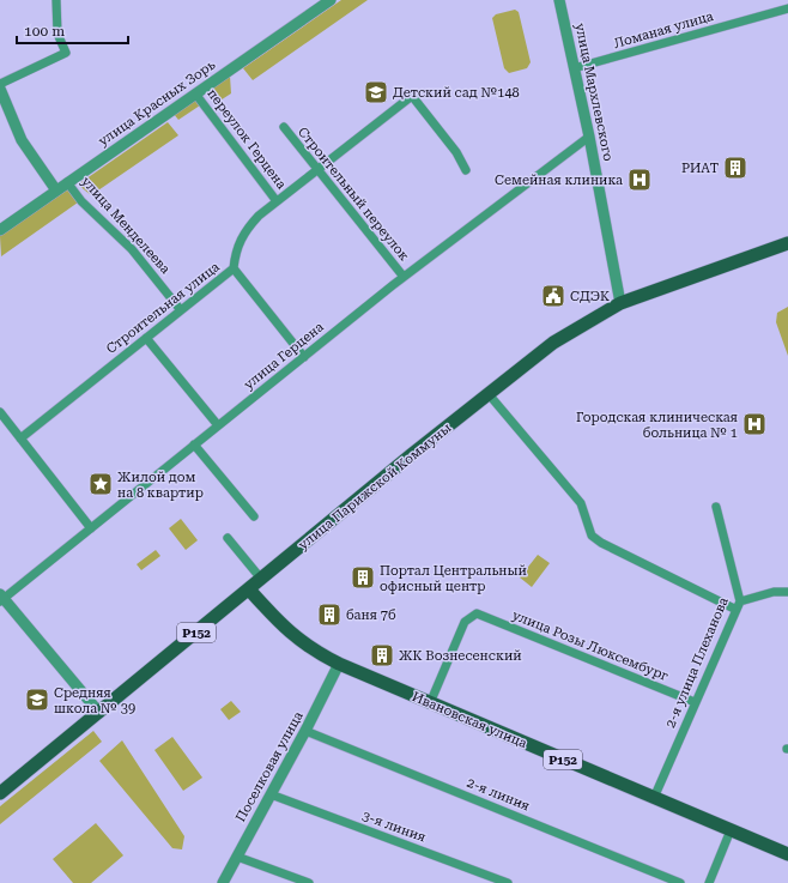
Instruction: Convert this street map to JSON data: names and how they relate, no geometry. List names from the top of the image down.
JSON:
{
  "streets": {
    "main road": ["улица Парижской Коммуны", "Р152", "Ивановская улица"],
    "street": [
      "Ломаная улица",
      "улица Мархлевского",
      "улица Красных Зорь",
      "переулок Герцена",
      "Строительный переулок",
      "улица Менделеева",
      "Строительная улица",
      "улица Герцена",
      "улица Розы Люксембург",
      "2-я улица Плеханова",
      "Поселковая улица",
      "2-я линия",
      "3-я линия"
    ]
  },
  "crossings": [
    ["Ломаная улица", "улица Мархлевского"],
    ["улица Мархлевского", "улица Герцена"],
    ["улица Мархлевского", "улица Парижской Коммуны"],
    ["улица Красных Зорь", "переулок Герцена"],
    ["улица Красных Зорь", "улица Менделеева"],
    ["переулок Герцена", "Строительная улица"],
    ["Строительный переулок", "Строительная улица"],
    ["Строительный переулок", "улица Герцена"],
    ["улица Менделеева", "Строительная улица"],
    ["улица Парижской Коммуны", "Ивановская улица"],
    ["улица Розы Люксембург", "2-я улица Плеханова"],
    ["улица Розы Люксембург", "Ивановская улица"],
    ["2-я улица Плеханова", "Ивановская улица"],
    ["Ивановская улица", "Поселковая улица"],
    ["Поселковая улица", "2-я линия"],
    ["Поселковая улица", "3-я линия"]
  ],
  "places": {
    "school or university": ["Детский сад №148", "Средняя школа № 39"],
    "building": [
      "РИАТ",
      "Портал Центральный офисный центр",
      "баня 7б",
      "ЖК Вознесенский"
    ],
    "hospital": ["Семейная клиника", "Городская клиническая больница № 1"],
    "public building": ["СДЭК"],
    "place": ["Жилой дом на 8 квартир"]
  },
  "scale_bar": "100 m"
}
